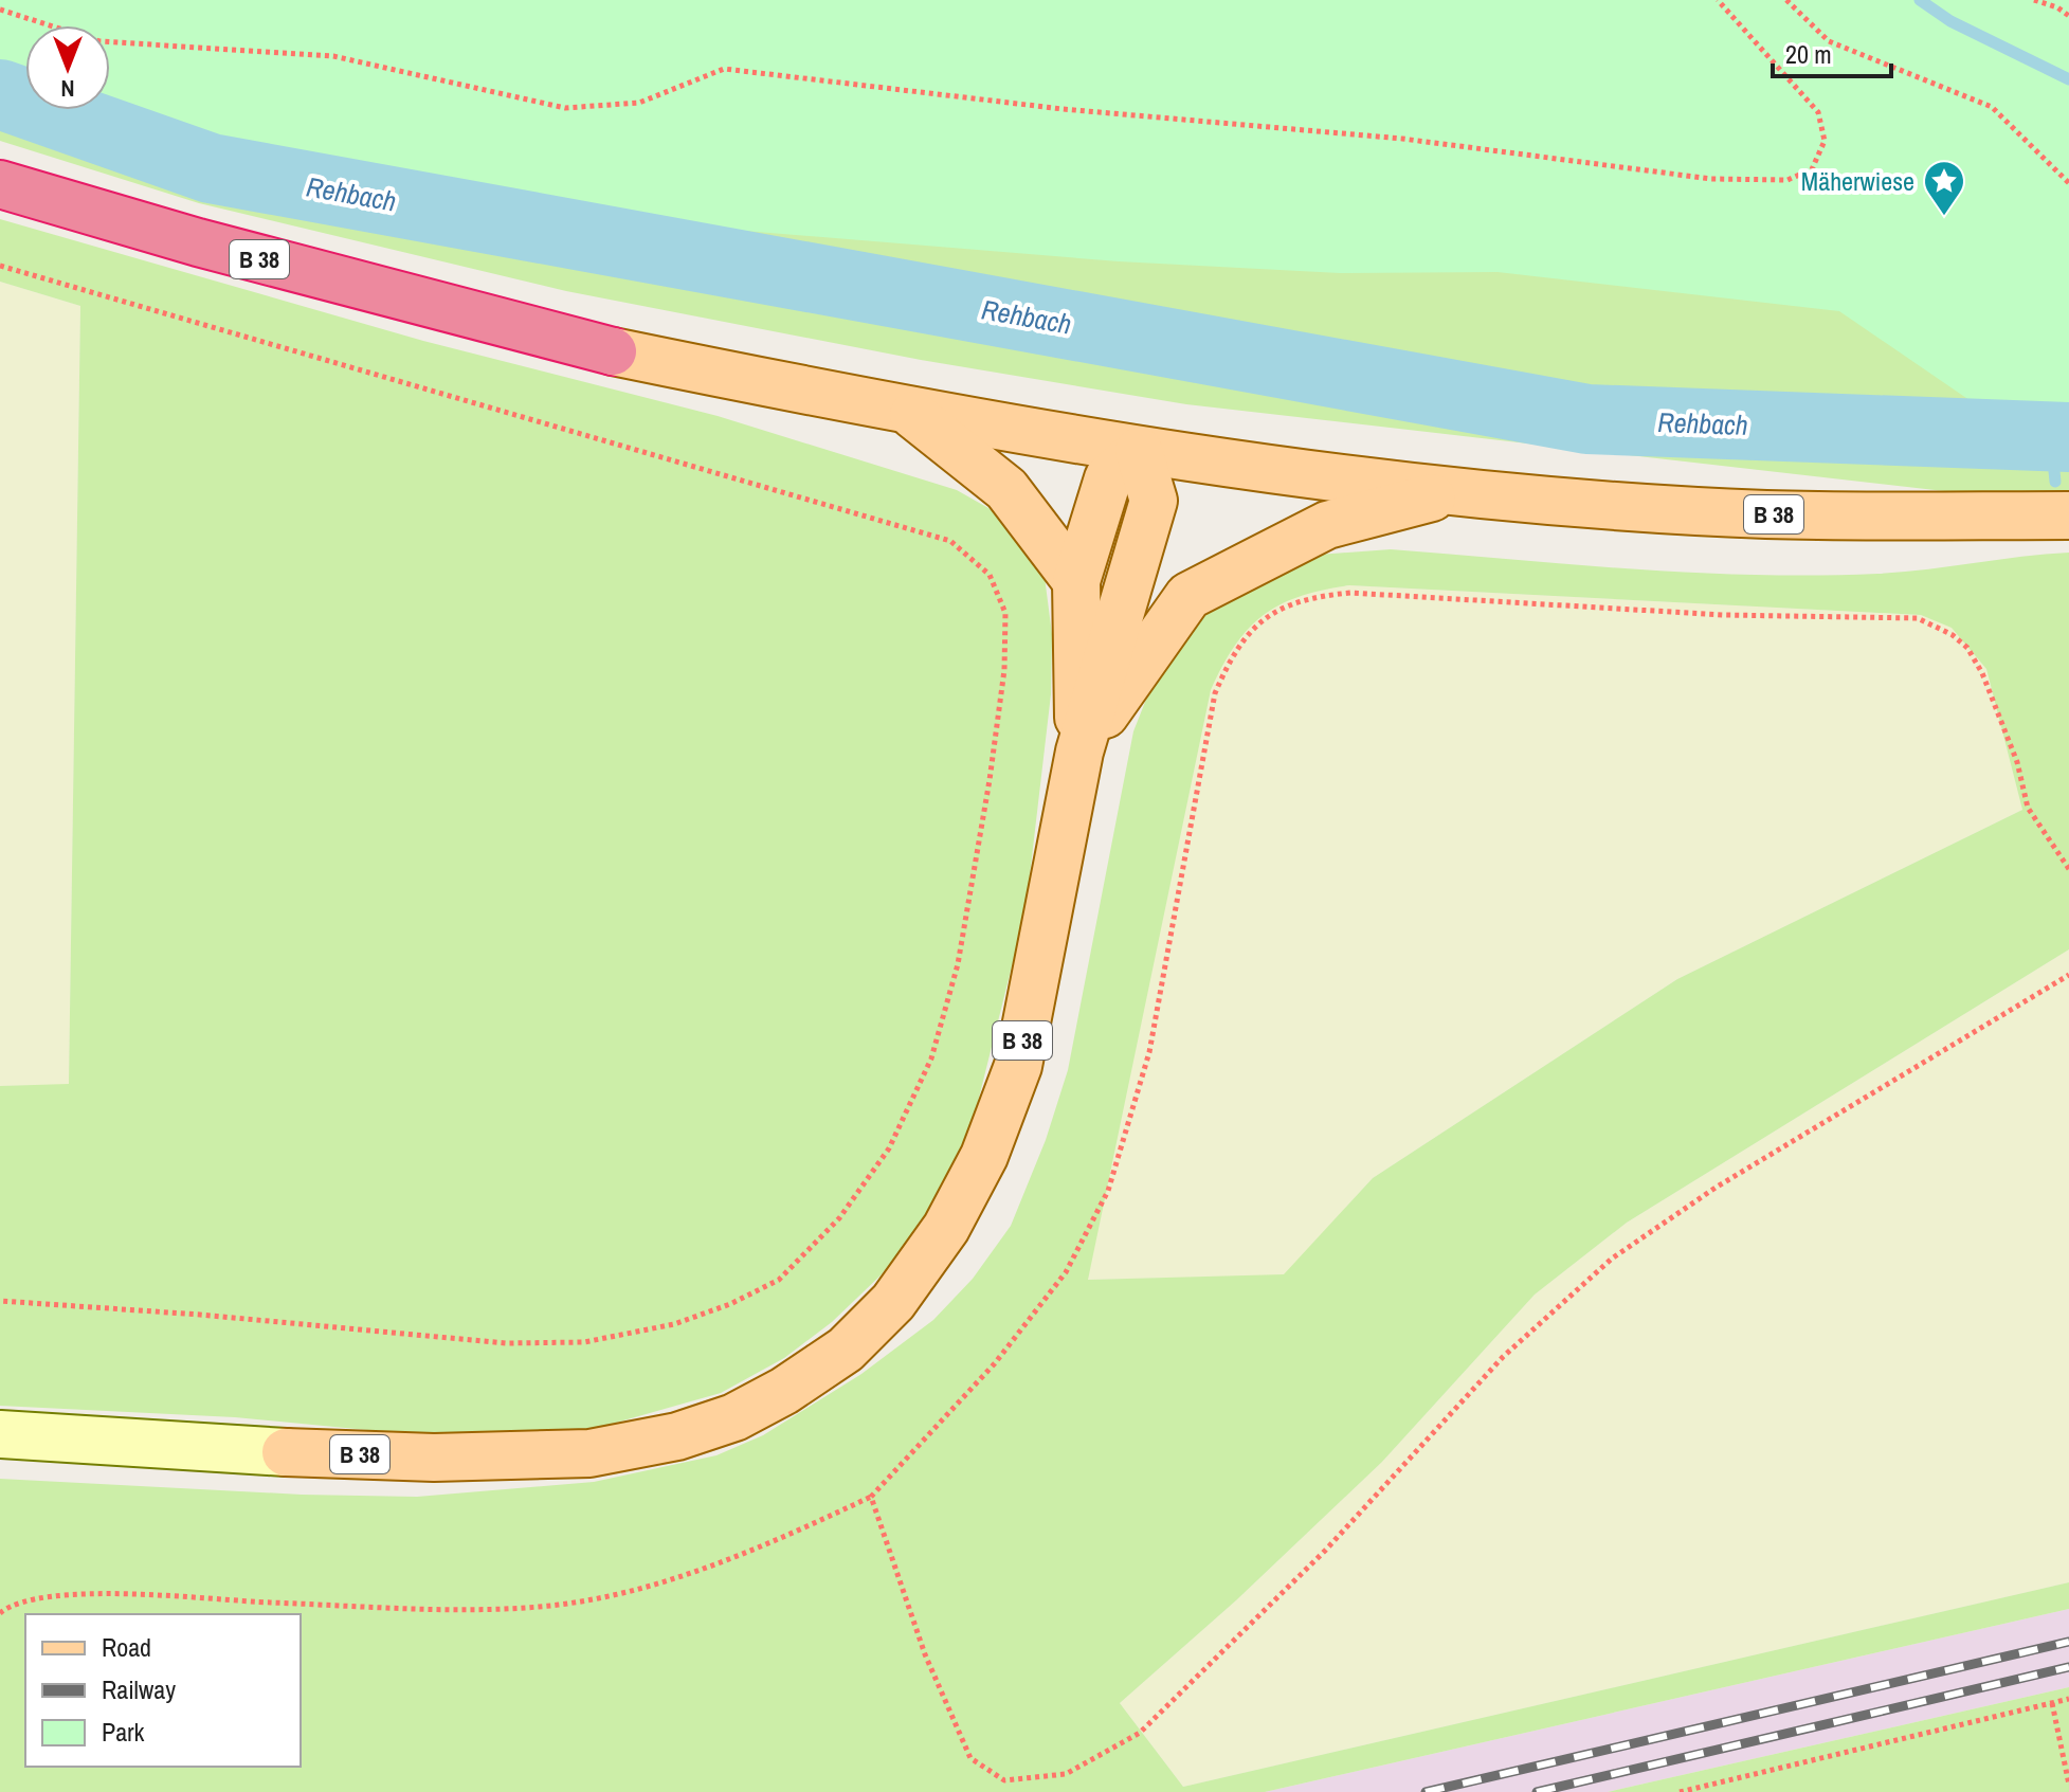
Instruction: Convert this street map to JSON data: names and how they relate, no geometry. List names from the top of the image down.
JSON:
{
  "streets": {
    "highway": ["B 38"]
  },
  "water": ["Rehbach"],
  "places": {
    "place": ["Mäherwiese"]
  },
  "legend": ["Road", "Railway", "Park"],
  "scale_bar": "20 m",
  "north": "bottom"
}
